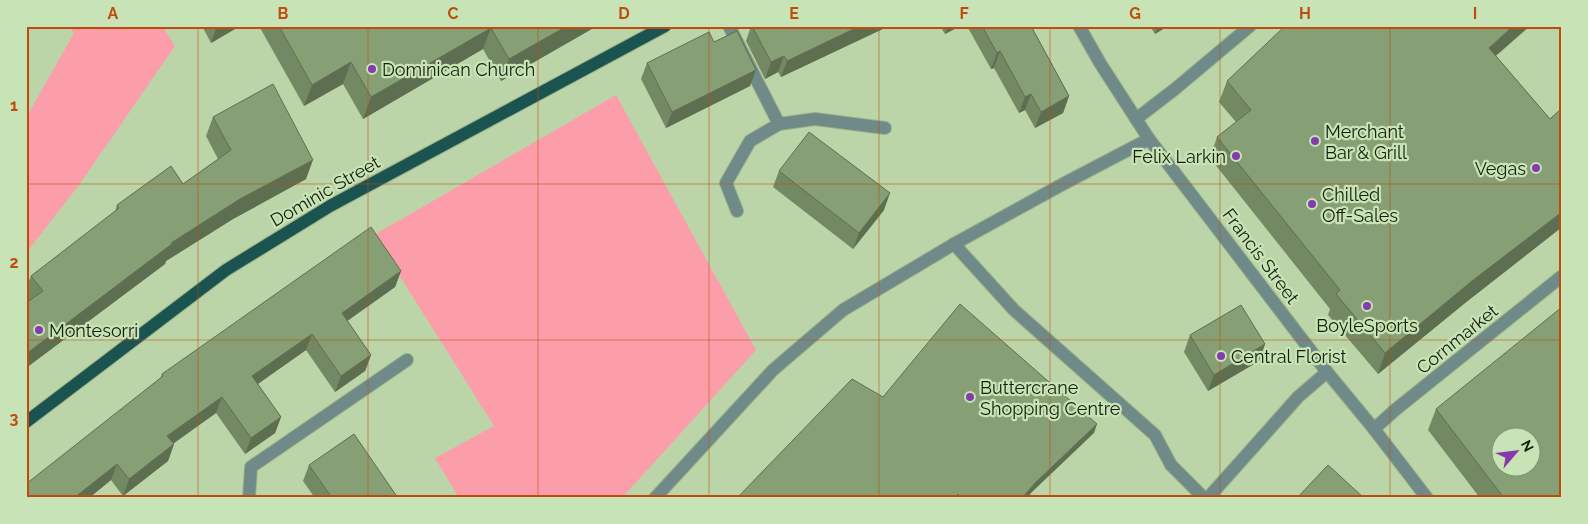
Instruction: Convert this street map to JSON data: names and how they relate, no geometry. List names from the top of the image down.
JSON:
{
  "streets": {
    "main road": ["Dominic Street"],
    "street": ["Francis Street", "Cornmarket"]
  },
  "crossings": [
    ["Francis Street", "Cornmarket"]
  ],
  "places": [
    "Dominican Church",
    "Merchant Bar & Grill",
    "Felix Larkin",
    "Vegas",
    "Chilled Off-Sales",
    "BoyleSports",
    "Montesorri",
    "Central Florist",
    "Buttercrane Shopping Centre"
  ],
  "north": "top right",
  "grid": {
    "columns": [
      "A",
      "B",
      "C",
      "D",
      "E",
      "F",
      "G",
      "H",
      "I"
    ],
    "rows": ["1", "2", "3"]
  }
}
